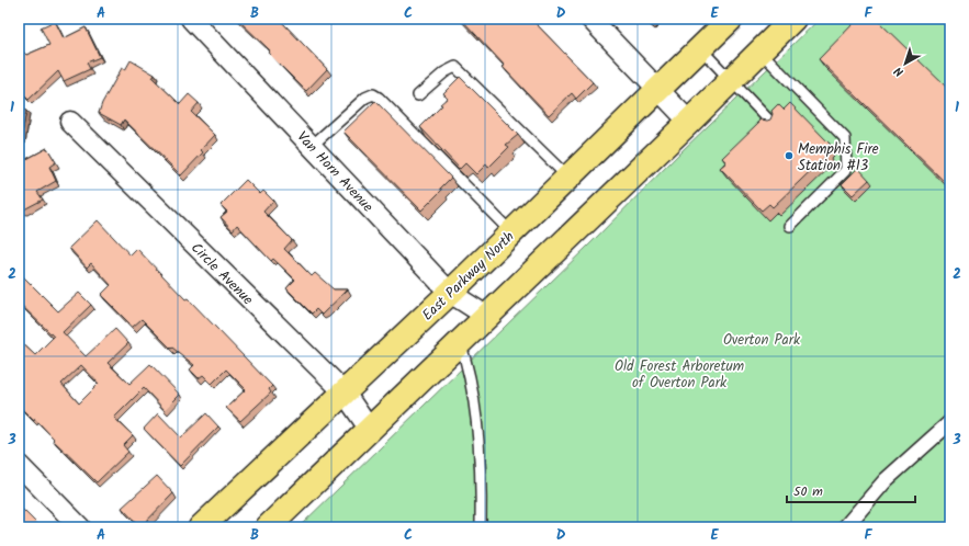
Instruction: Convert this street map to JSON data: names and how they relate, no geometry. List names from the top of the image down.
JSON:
{
  "streets": {
    "main road": ["East Parkway North"],
    "street": ["Van Horn Avenue", "Circle Avenue"]
  },
  "crossings": [
    ["Van Horn Avenue", "East Parkway North"],
    ["Circle Avenue", "East Parkway North"]
  ],
  "parks": ["Overton Park", "Old Forest Arboretum of Overton Park"],
  "places": ["Memphis Fire Station #13"],
  "scale_bar": "50 m",
  "north": "bottom left",
  "grid": {
    "columns": [
      "A",
      "B",
      "C",
      "D",
      "E",
      "F"
    ],
    "rows": ["1", "2", "3"]
  }
}
